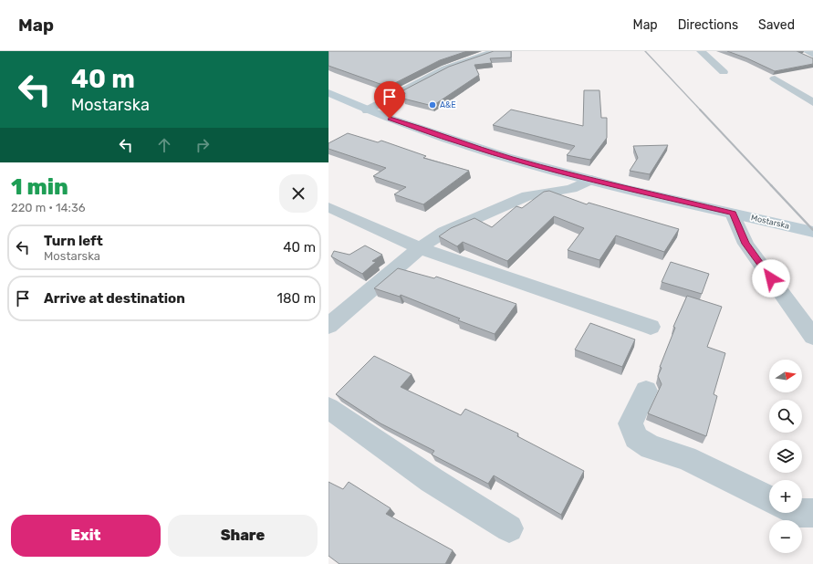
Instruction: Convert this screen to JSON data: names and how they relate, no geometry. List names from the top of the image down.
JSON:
{
  "streets": {
    "main road": ["Mostarska"]
  },
  "places": ["A&E"],
  "north": "right",
  "page": {
    "header": "Map",
    "nav": ["Map", "Directions", "Saved"],
    "turn": ["40 m", "Mostarska"],
    "heading": ["1 min", "220 m · 14:36"],
    "list": [
      {
        "name": "Turn left",
        "note": "Mostarska",
        "value": "40 m"
      },
      {
        "name": "Arrive at destination",
        "value": "180 m"
      }
    ],
    "map_buttons": ["+", "−"],
    "buttons": ["Exit", "Share"]
  }
}
